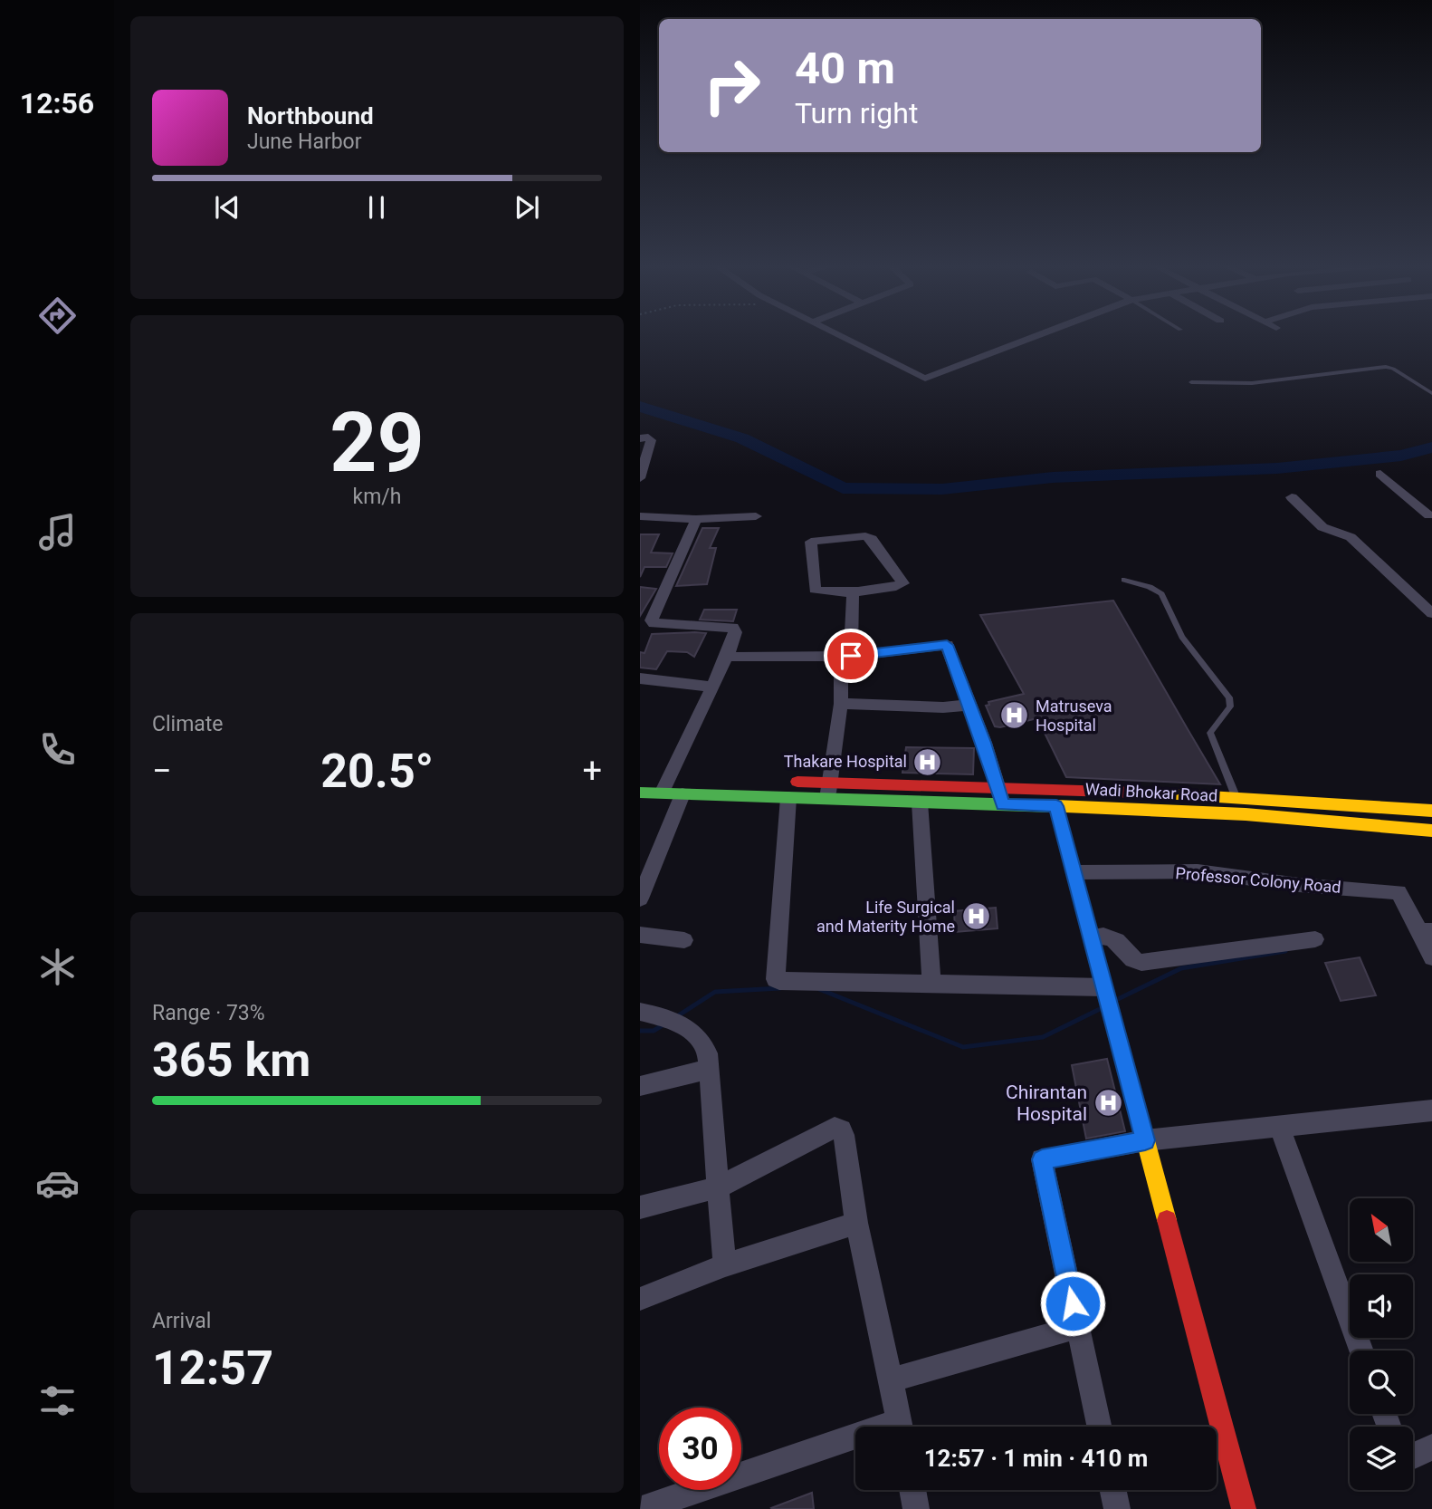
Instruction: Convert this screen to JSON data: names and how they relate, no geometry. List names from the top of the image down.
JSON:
{
  "streets": {
    "main road": ["Wadi Bhokar Road"],
    "street": ["Professor Colony Road"]
  },
  "places": {
    "hospital": [
      "Matruseva Hospital",
      "Thakare Hospital",
      "Life Surgical and Materity Home",
      "Chirantan Hospital"
    ]
  },
  "north": "top left",
  "page": {
    "tabs": "12:56",
    "turn": ["40 m", "Turn right"],
    "song": ["Northbound", "June Harbor"],
    "tile": [
      ["29", "km/h"],
      "Climate",
      ["Range · 73%", "365 km"],
      ["Arrival", "12:57"]
    ],
    "heat": ["−", "20.5°", "+"],
    "limit": "30",
    "trip": "12:57 · 1 min · 410 m"
  }
}
